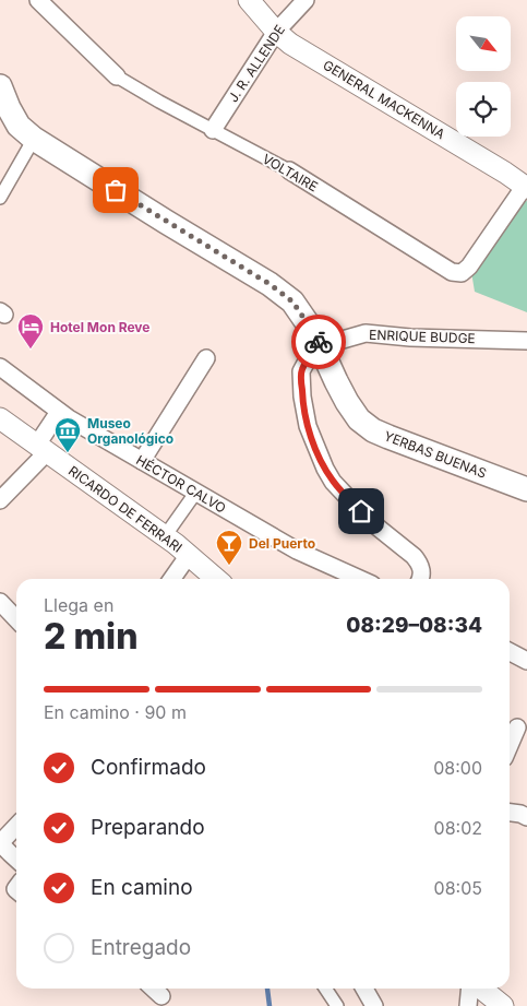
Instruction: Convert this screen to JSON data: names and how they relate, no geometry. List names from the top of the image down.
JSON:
{
  "streets": {
    "main road": ["YERBAS BUENAS"],
    "street": [
      "J. R. ALLENDE",
      "GENERAL MACKENNA",
      "VOLTAIRE",
      "ENRIQUE BUDGE",
      "HÉCTOR CALVO",
      "RICARDO DE FERRARI"
    ]
  },
  "crossings": [
    ["J. R. ALLENDE", "GENERAL MACKENNA"],
    ["J. R. ALLENDE", "VOLTAIRE"],
    ["GENERAL MACKENNA", "VOLTAIRE"],
    ["ENRIQUE BUDGE", "YERBAS BUENAS"]
  ],
  "places": {
    "hotel": ["Hotel Mon Reve"],
    "museum": ["Museo Organológico"],
    "bar": ["Del Puerto"]
  },
  "north": "bottom right",
  "page": {
    "heading": ["2 min", "Llega en", "08:29–08:34"],
    "bar": "En camino · 90 m",
    "list": [
      ["Confirmado", "08:00"],
      ["Preparando", "08:02"],
      ["En camino", "08:05"],
      "Entregado"
    ]
  }
}
